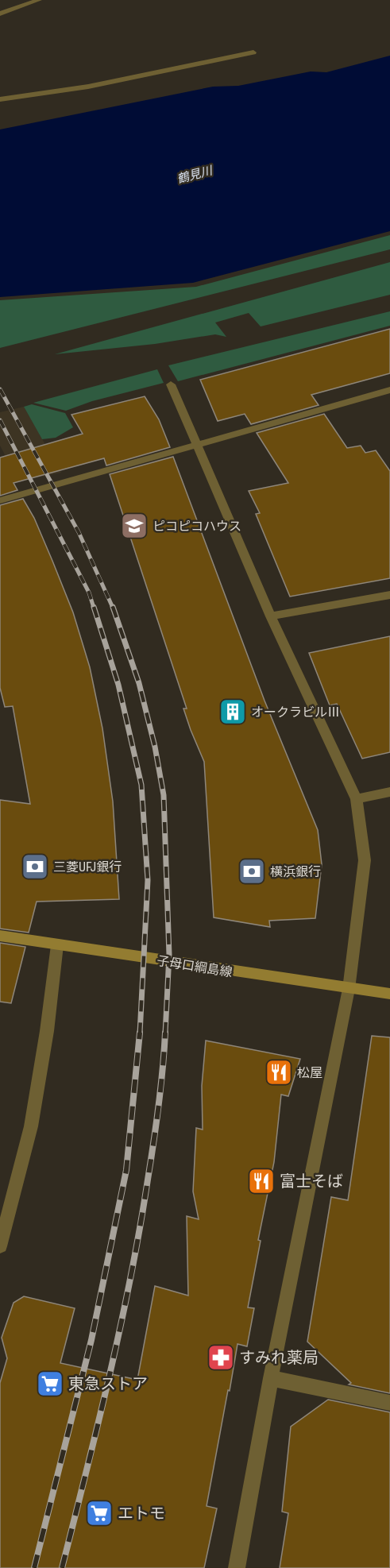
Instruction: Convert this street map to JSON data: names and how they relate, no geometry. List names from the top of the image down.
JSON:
{
  "streets": {
    "main road": ["子母口綱島線"]
  },
  "water": ["鶴見川"],
  "places": {
    "school or university": ["ピコピコハウス"],
    "building": ["オークラビルⅢ"],
    "bank": ["三菱UFJ銀行", "横浜銀行"],
    "restaurant": ["松屋", "富士そば"],
    "pharmacy": ["すみれ薬局"],
    "supermarket": ["東急ストア", "エトモ"]
  }
}
